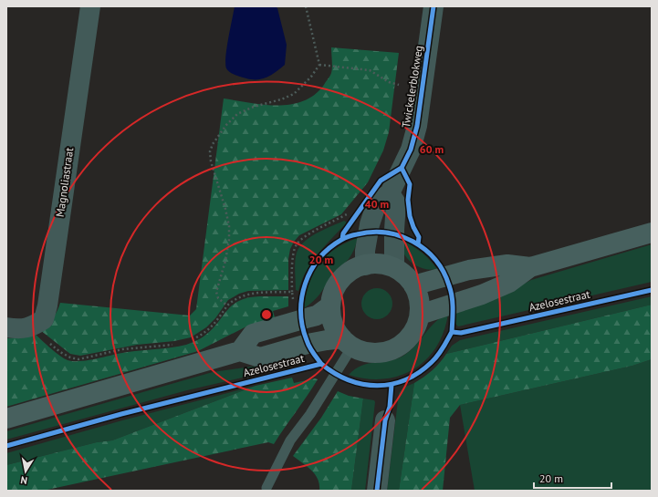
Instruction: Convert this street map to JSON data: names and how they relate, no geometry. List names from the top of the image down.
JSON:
{
  "streets": {
    "street": ["Twickelerblokweg", "Magnoliastraat", "Azelosestraat"]
  },
  "crossings": [
    ["Twickelerblokweg", "Azelosestraat"]
  ],
  "scale_bar": "20 m",
  "north": "bottom",
  "rings": ["60 m", "40 m", "20 m"]
}
